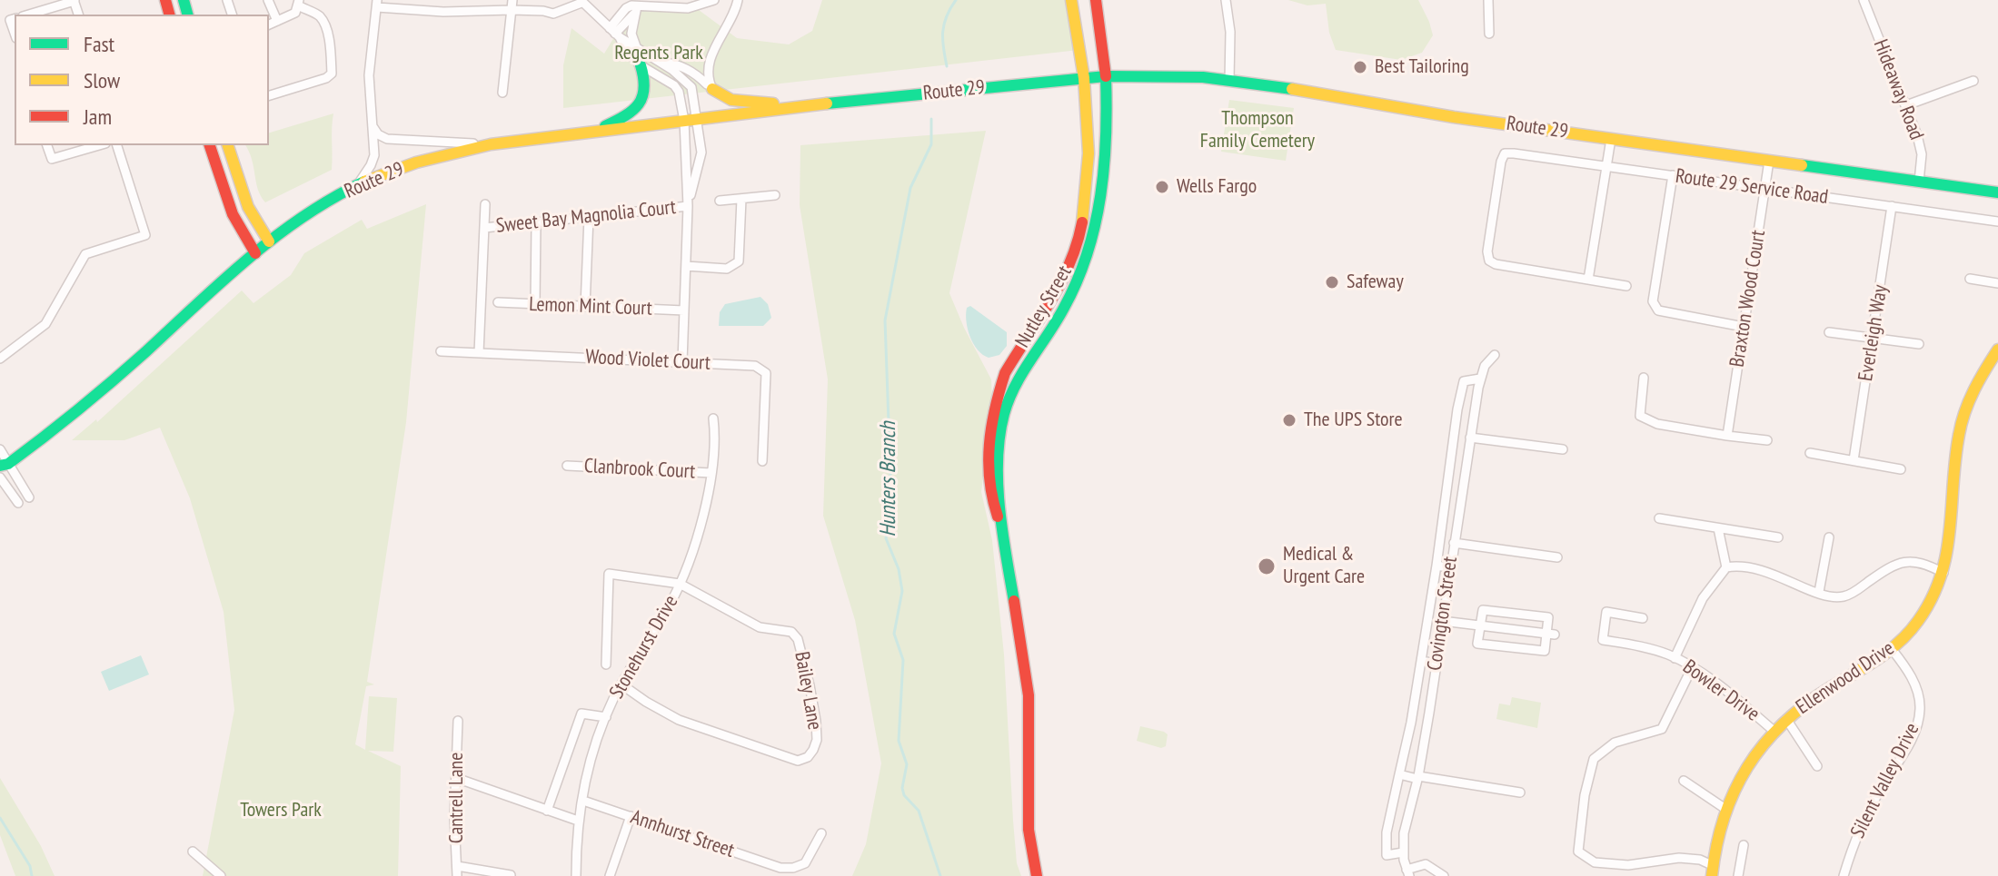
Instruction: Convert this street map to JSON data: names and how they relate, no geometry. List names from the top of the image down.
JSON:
{
  "streets": {
    "main road": ["Route 29", "Nutley Street", "Ellenwood Drive"],
    "street": [
      "Hideaway Road",
      "Route 29 Service Road",
      "Sweet Bay Magnolia Court",
      "Braxton Wood Court",
      "Lemon Mint Court",
      "Everleigh Way",
      "Wood Violet Court",
      "Clanbrook Court",
      "Covington Street",
      "Stonehurst Drive",
      "Bailey Lane",
      "Bowler Drive",
      "Silent Valley Drive",
      "Cantrell Lane",
      "Annhurst Street"
    ]
  },
  "crossings": [
    ["Hideaway Road", "Route 29"],
    ["Route 29", "Braxton Wood Court"],
    ["Route 29", "Nutley Street"],
    ["Route 29 Service Road", "Braxton Wood Court"],
    ["Route 29 Service Road", "Everleigh Way"],
    ["Clanbrook Court", "Stonehurst Drive"],
    ["Stonehurst Drive", "Bailey Lane"],
    ["Stonehurst Drive", "Annhurst Street"],
    ["Ellenwood Drive", "Bowler Drive"],
    ["Ellenwood Drive", "Silent Valley Drive"]
  ],
  "water": ["Hunters Branch"],
  "parks": ["Regents Park", "Thompson Family Cemetery", "Towers Park"],
  "places": [
    "Best Tailoring",
    "Wells Fargo",
    "Safeway",
    "The UPS Store",
    "Medical & Urgent Care"
  ],
  "legend": ["Fast", "Slow", "Jam"]
}
